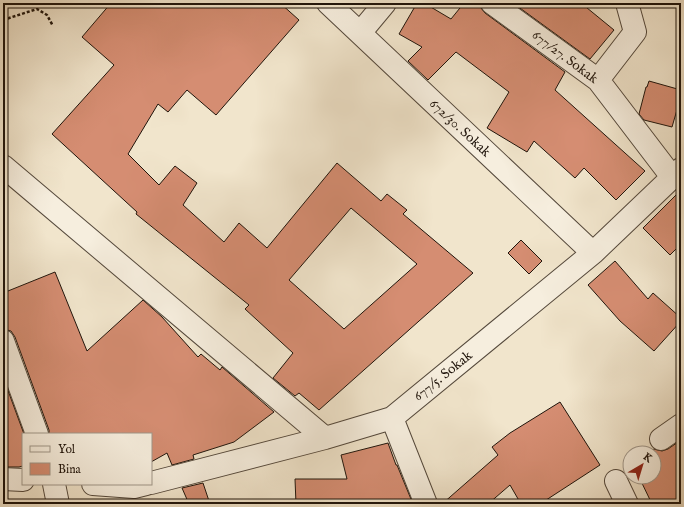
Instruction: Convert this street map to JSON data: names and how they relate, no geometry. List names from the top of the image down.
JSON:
{
  "streets": {
    "street": ["677/27. Sokak", "672/30. Sokak", "677/5. Sokak"]
  },
  "crossings": [
    ["677/27. Sokak", "677/5. Sokak"],
    ["672/30. Sokak", "677/5. Sokak"]
  ],
  "legend": ["Yol", "Bina"],
  "north": "top right"
}
